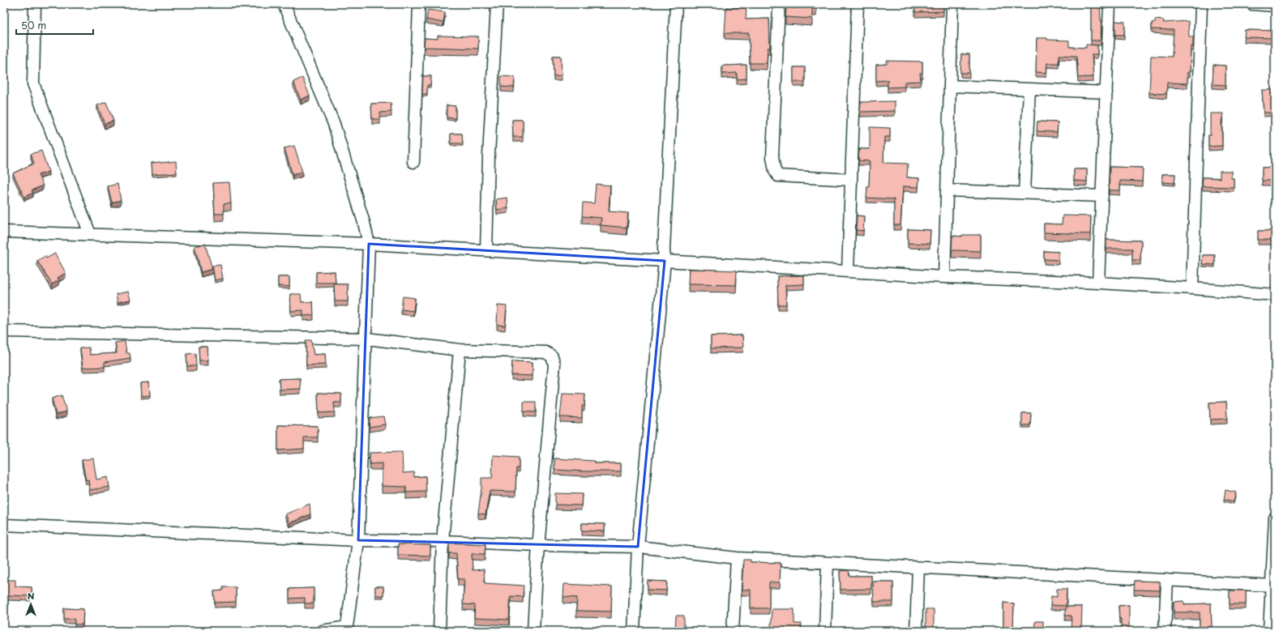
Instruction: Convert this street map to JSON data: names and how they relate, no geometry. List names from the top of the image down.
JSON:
{
  "scale_bar": "50 m",
  "north": "top"
}
